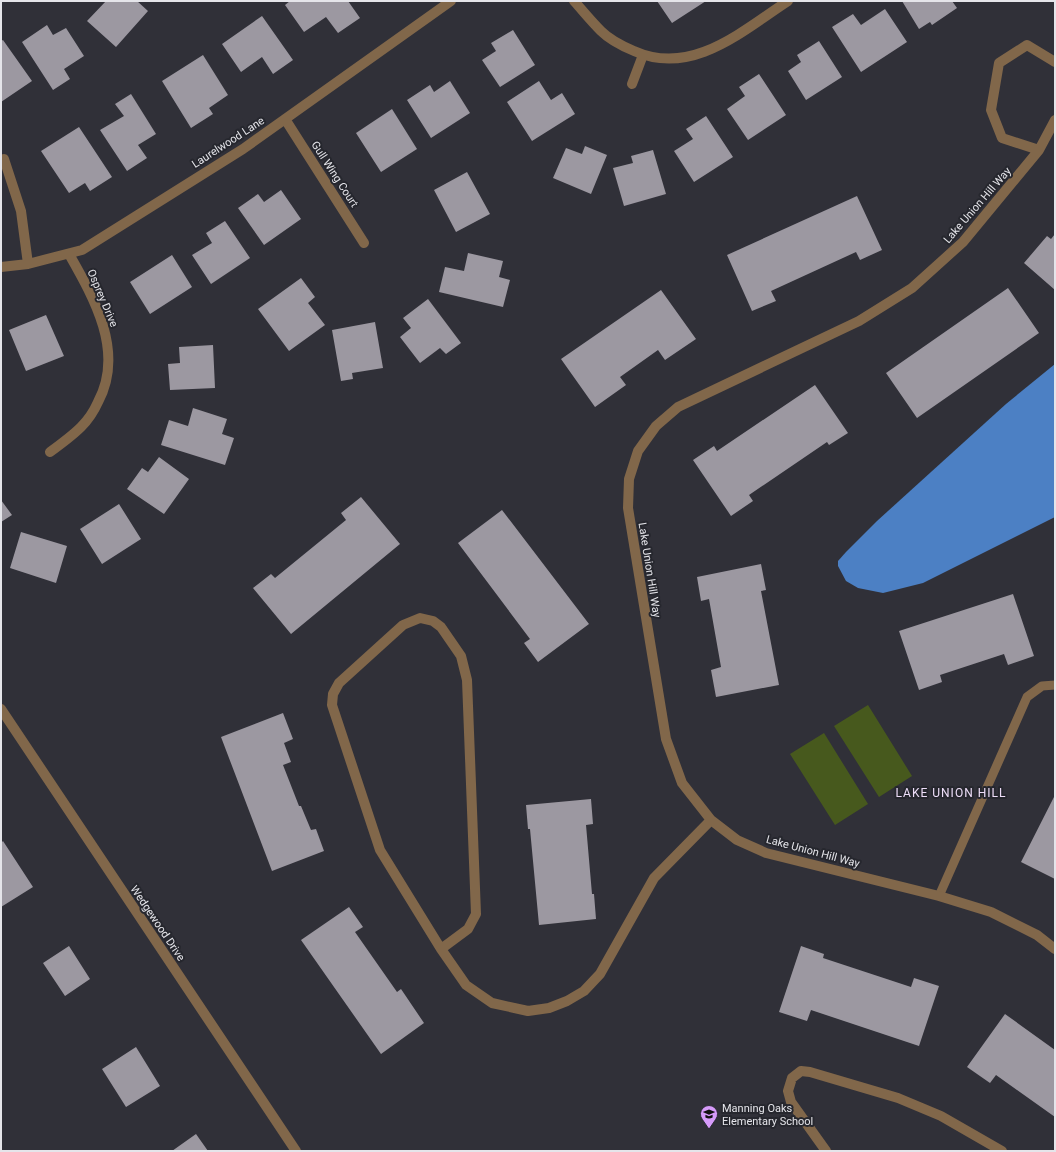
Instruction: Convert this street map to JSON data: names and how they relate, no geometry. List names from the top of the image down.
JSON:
{
  "streets": {
    "street": [
      "Laurelwood Lane",
      "Gull Wing Court",
      "Lake Union Hill Way",
      "Osprey Drive",
      "Wedgewood Drive"
    ]
  },
  "crossings": [
    ["Laurelwood Lane", "Gull Wing Court"],
    ["Laurelwood Lane", "Osprey Drive"]
  ],
  "districts": ["LAKE UNION HILL"],
  "places": {
    "school or university": ["Manning Oaks Elementary School"]
  }
}
